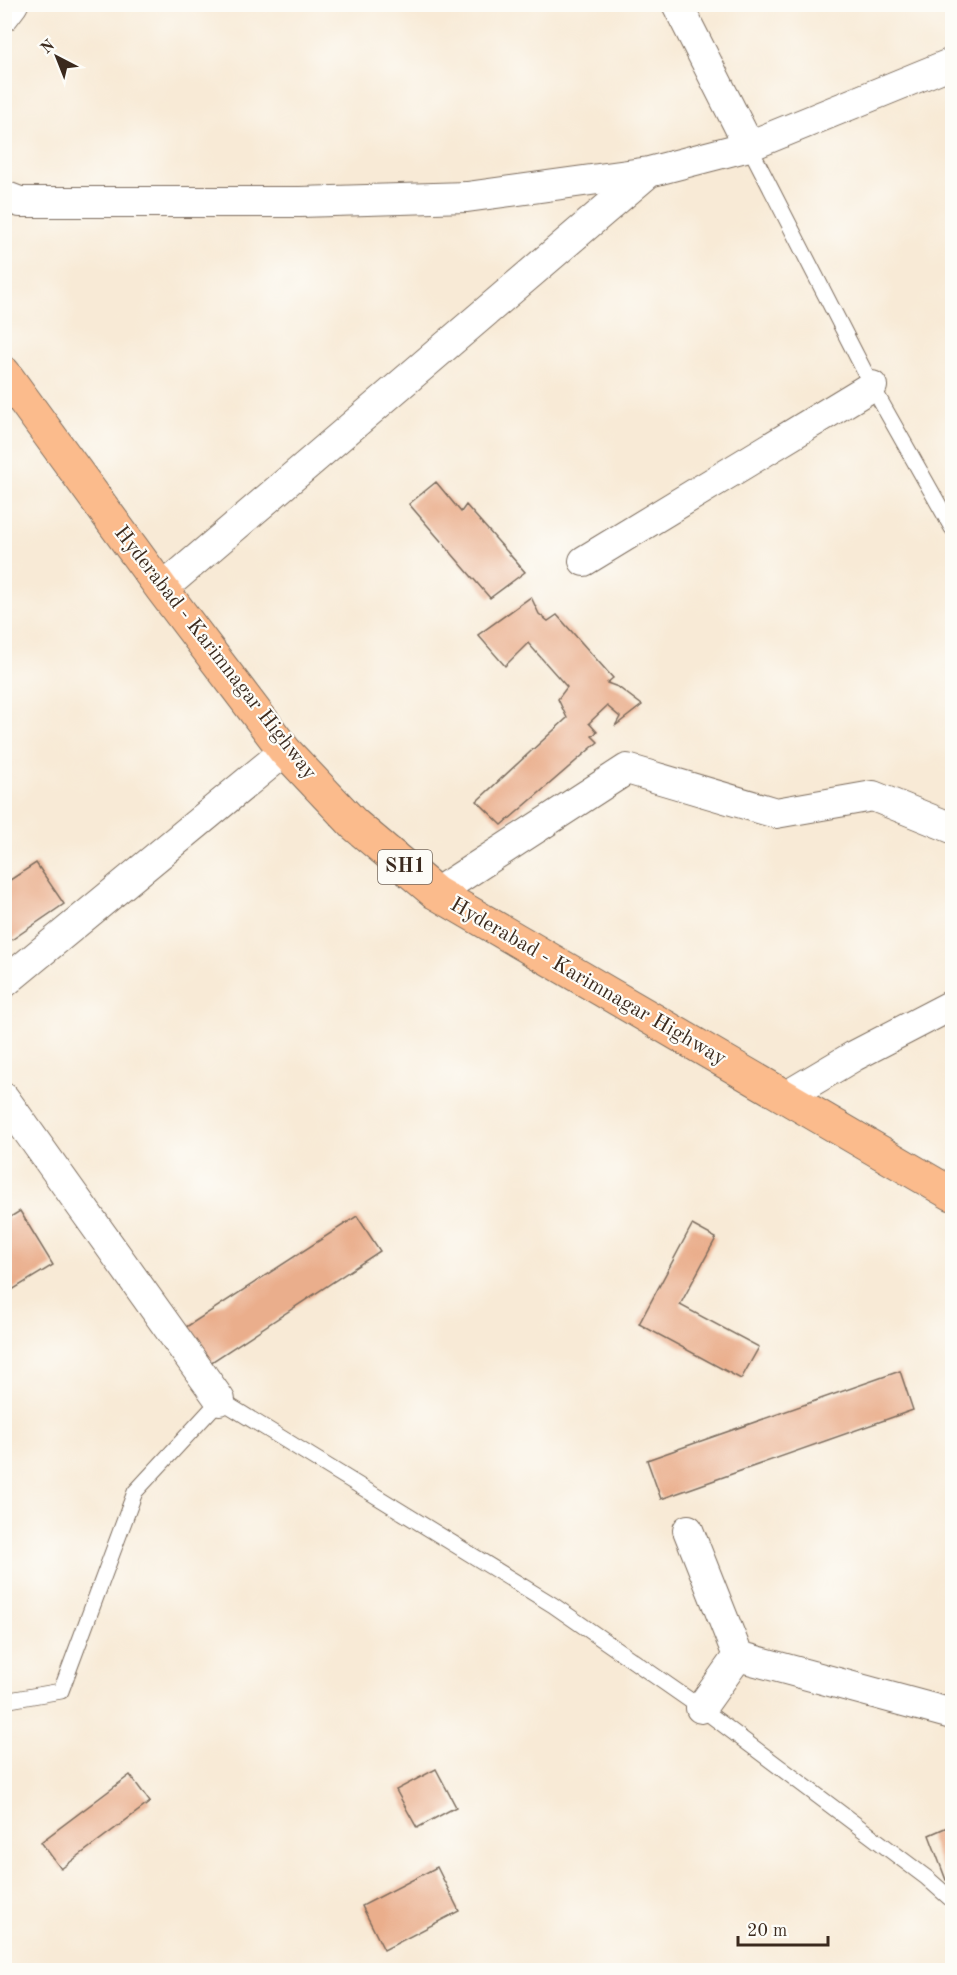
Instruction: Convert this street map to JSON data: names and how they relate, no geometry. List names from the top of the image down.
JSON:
{
  "streets": {
    "main road": ["Hyderabad - Karimnagar Highway", "SH1"]
  },
  "scale_bar": "20 m",
  "north": "top left"
}
